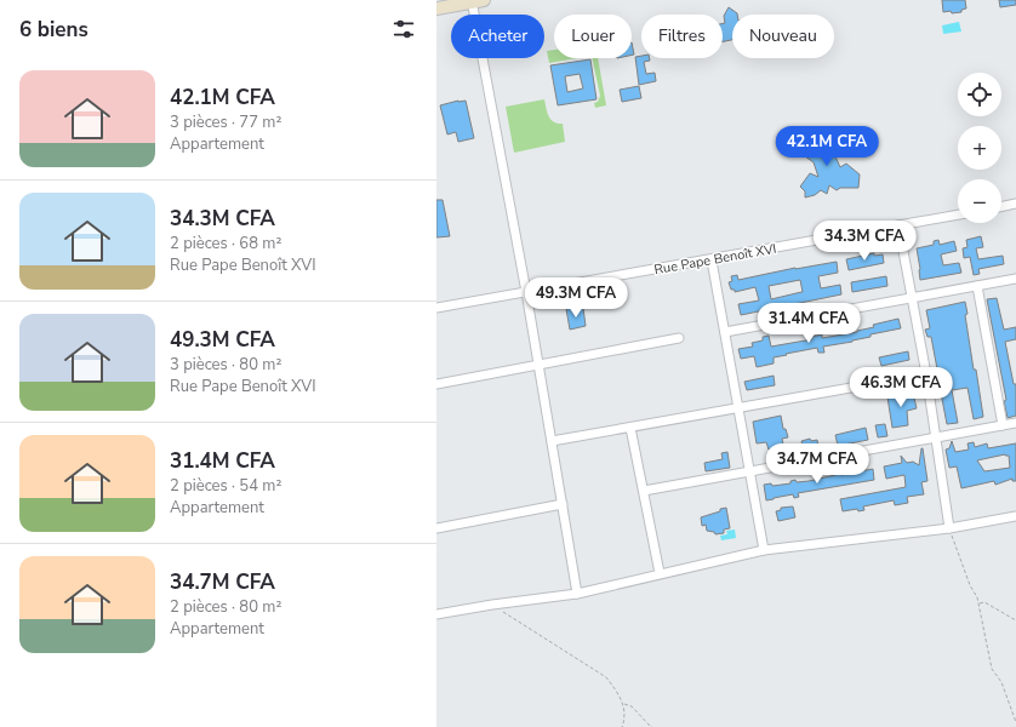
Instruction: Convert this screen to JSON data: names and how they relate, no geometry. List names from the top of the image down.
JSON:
{
  "streets": {
    "street": ["Rue Pape Benoît XVI"]
  },
  "page": {
    "heading": "6 biens",
    "chip": [
      "Acheter",
      "Louer",
      "Filtres",
      "Nouveau"
    ],
    "list": [
      {
        "name": "42.1M CFA",
        "note": "3 pièces · 77 m² · Appartement"
      },
      {
        "name": "34.3M CFA",
        "note": "2 pièces · 68 m² · Rue Pape Benoît XVI"
      },
      {
        "name": "49.3M CFA",
        "note": "3 pièces · 80 m² · Rue Pape Benoît XVI"
      },
      {
        "name": "31.4M CFA",
        "note": "2 pièces · 54 m² · Appartement"
      },
      {
        "name": "34.7M CFA",
        "note": "2 pièces · 80 m² · Appartement"
      }
    ],
    "map_buttons": ["+", "−"],
    "price": [
      "42.1M CFA",
      "34.3M CFA",
      "49.3M CFA",
      "31.4M CFA",
      "46.3M CFA",
      "34.7M CFA"
    ]
  }
}
